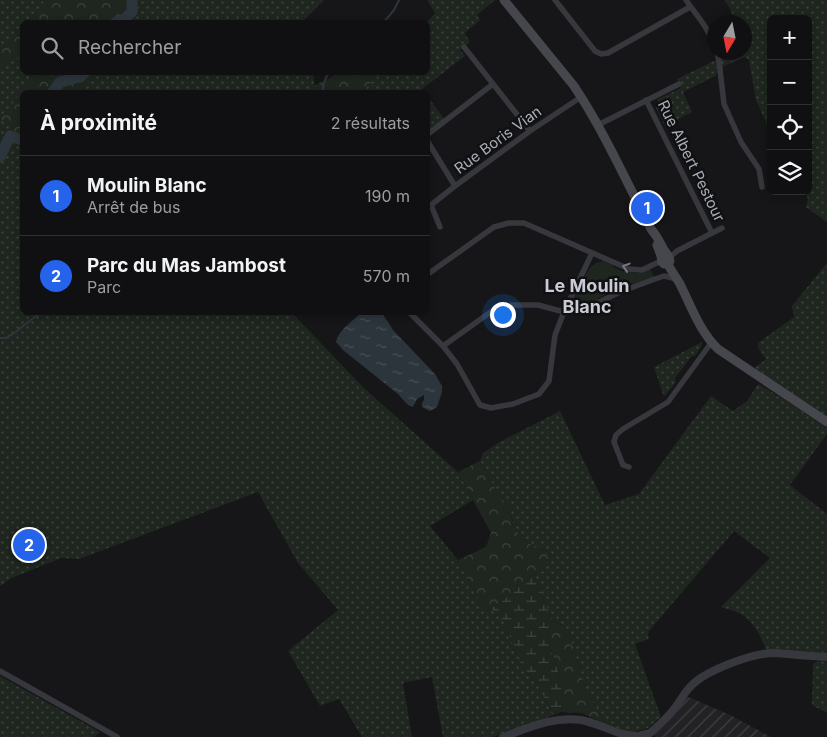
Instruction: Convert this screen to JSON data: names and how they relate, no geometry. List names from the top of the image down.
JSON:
{
  "streets": {
    "street": ["Rue Boris Vian", "Rue Albert Pestour"]
  },
  "districts": ["Le Moulin Blanc"],
  "north": "bottom",
  "page": {
    "map_buttons": ["+", "−"],
    "search": "Rechercher",
    "heading": ["À proximité", "2 résultats"],
    "list": [
      {
        "mark": "1",
        "name": "Moulin Blanc",
        "note": "Arrêt de bus",
        "value": "190 m"
      },
      {
        "mark": "2",
        "name": "Parc du Mas Jambost",
        "note": "Parc",
        "value": "570 m"
      }
    ],
    "pins": ["1", "2"]
  }
}
